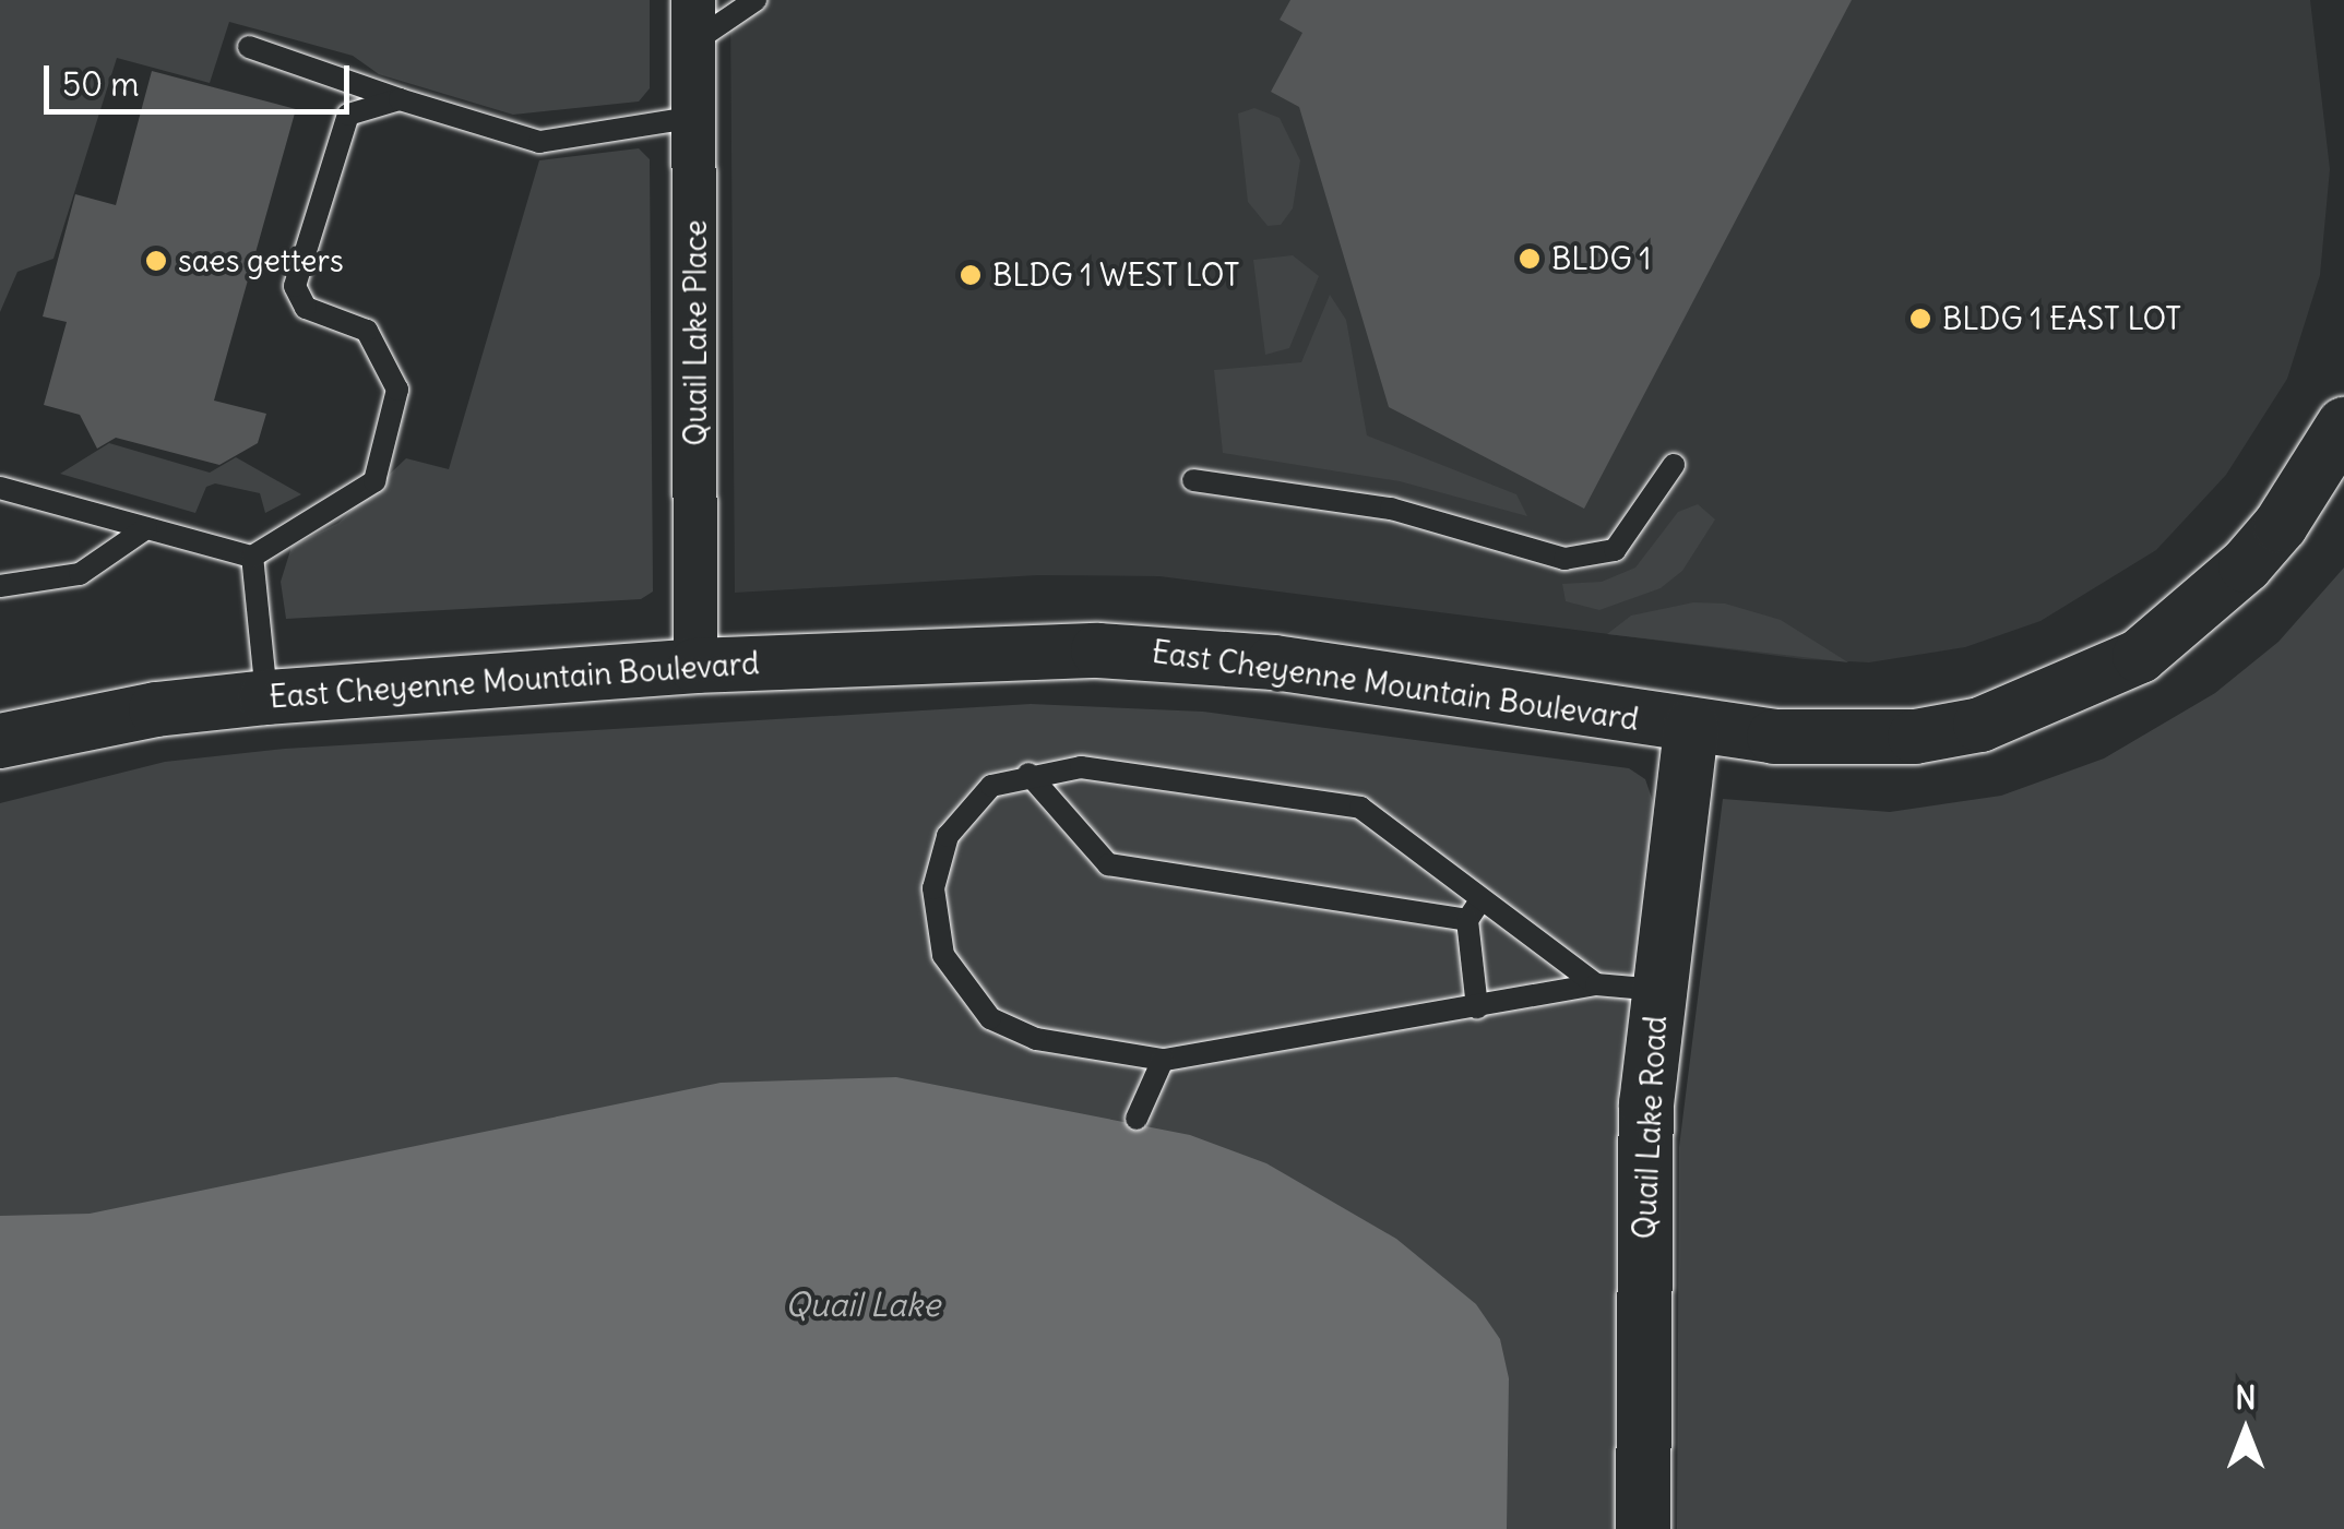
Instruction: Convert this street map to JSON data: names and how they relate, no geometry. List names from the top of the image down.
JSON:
{
  "streets": {
    "street": ["Quail Lake Place", "East Cheyenne Mountain Boulevard", "Quail Lake Road"]
  },
  "crossings": [
    ["Quail Lake Place", "East Cheyenne Mountain Boulevard"],
    ["East Cheyenne Mountain Boulevard", "Quail Lake Road"]
  ],
  "water": ["Quail Lake"],
  "places": [
    "BLDG 1",
    "saes getters",
    "BLDG 1 WEST LOT",
    "BLDG 1 EAST LOT"
  ],
  "scale_bar": "50 m",
  "north": "top"
}
